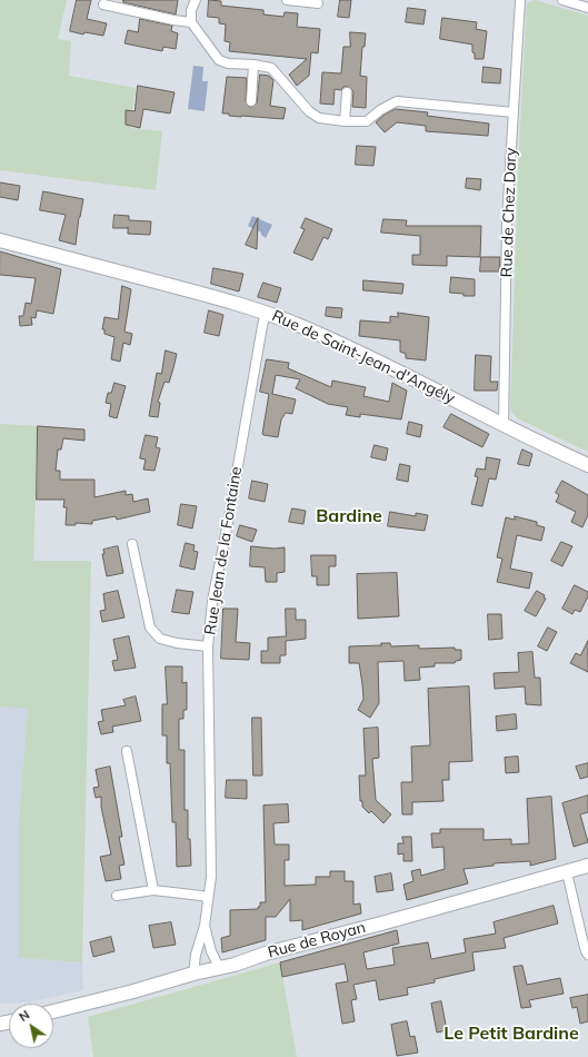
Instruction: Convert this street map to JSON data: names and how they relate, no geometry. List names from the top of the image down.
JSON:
{
  "streets": {
    "main road": ["Rue de Saint-Jean-d'Angély", "Rue de Royan"],
    "street": ["Rue de Chez Dary", "Rue Jean de la Fontaine"]
  },
  "crossings": [
    ["Rue de Chez Dary", "Rue de Saint-Jean-d'Angély"],
    ["Rue de Saint-Jean-d'Angély", "Rue Jean de la Fontaine"],
    ["Rue Jean de la Fontaine", "Rue de Royan"]
  ],
  "districts": ["Bardine", "Le Petit Bardine"],
  "north": "top left"
}
